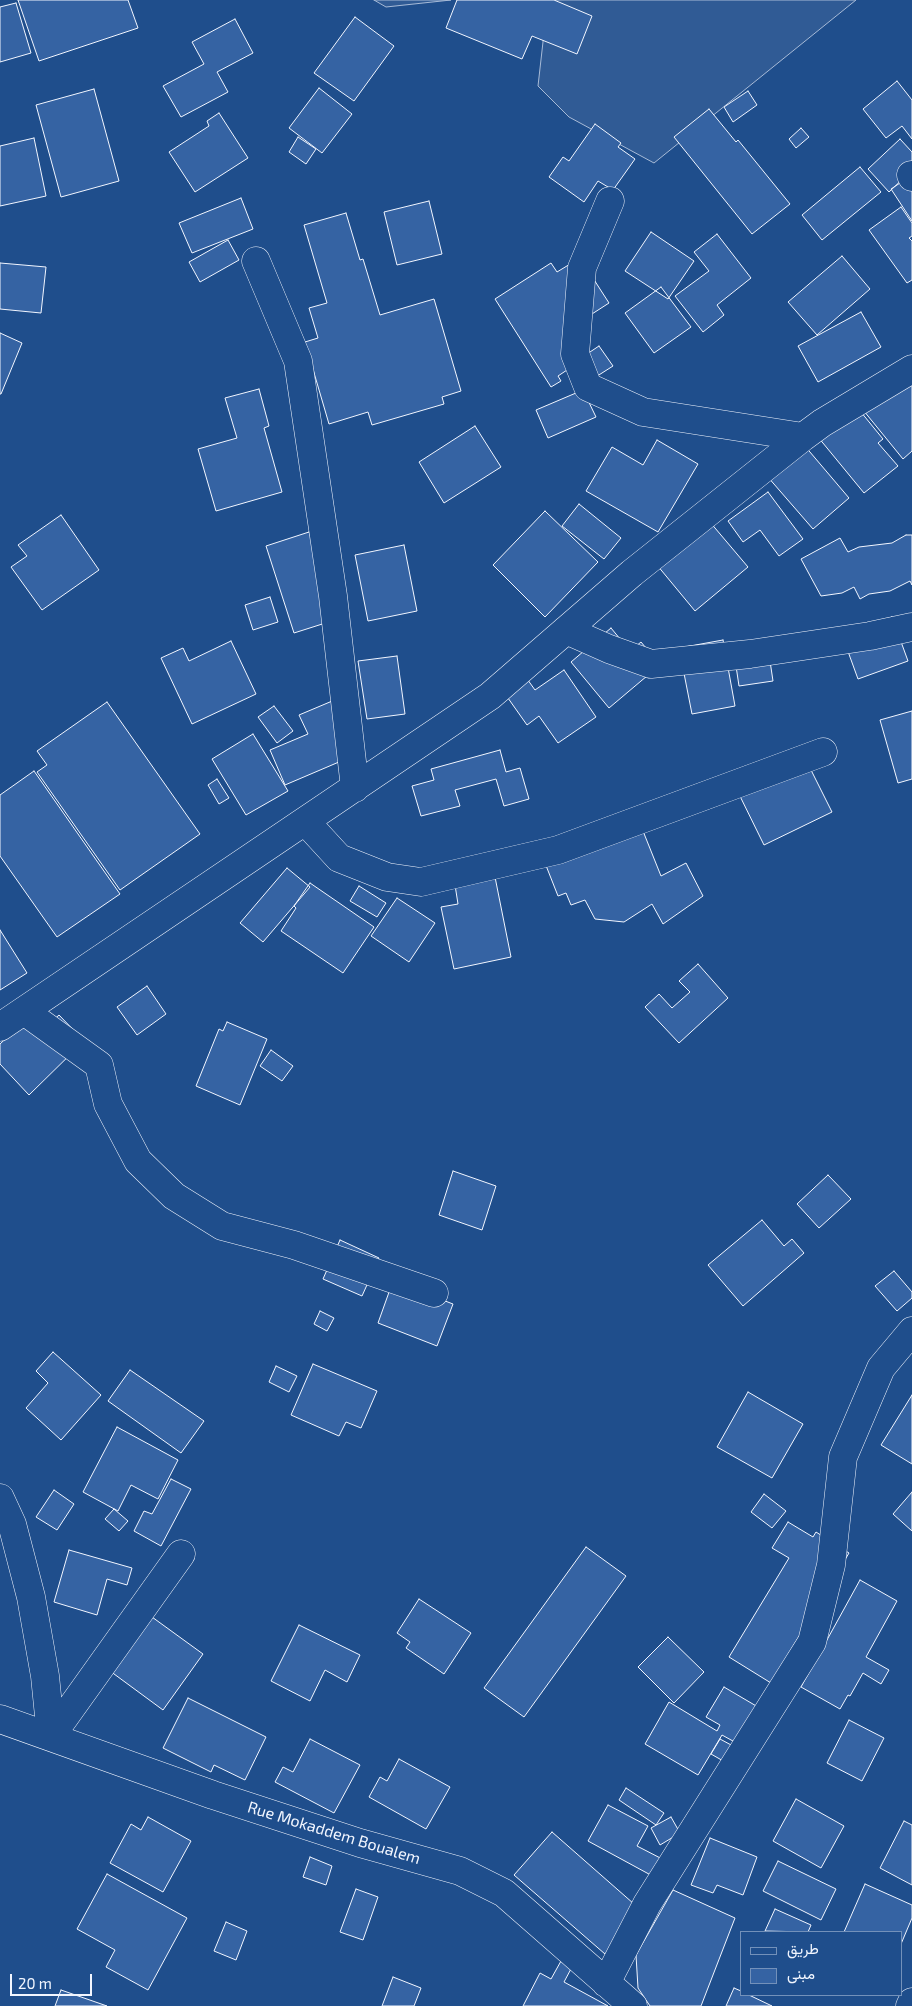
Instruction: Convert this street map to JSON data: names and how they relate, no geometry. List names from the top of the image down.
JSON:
{
  "streets": {
    "street": ["Rue Mokaddem Boualem"]
  },
  "legend": ["طريق", "مبنى"],
  "scale_bar": "20 m"
}
